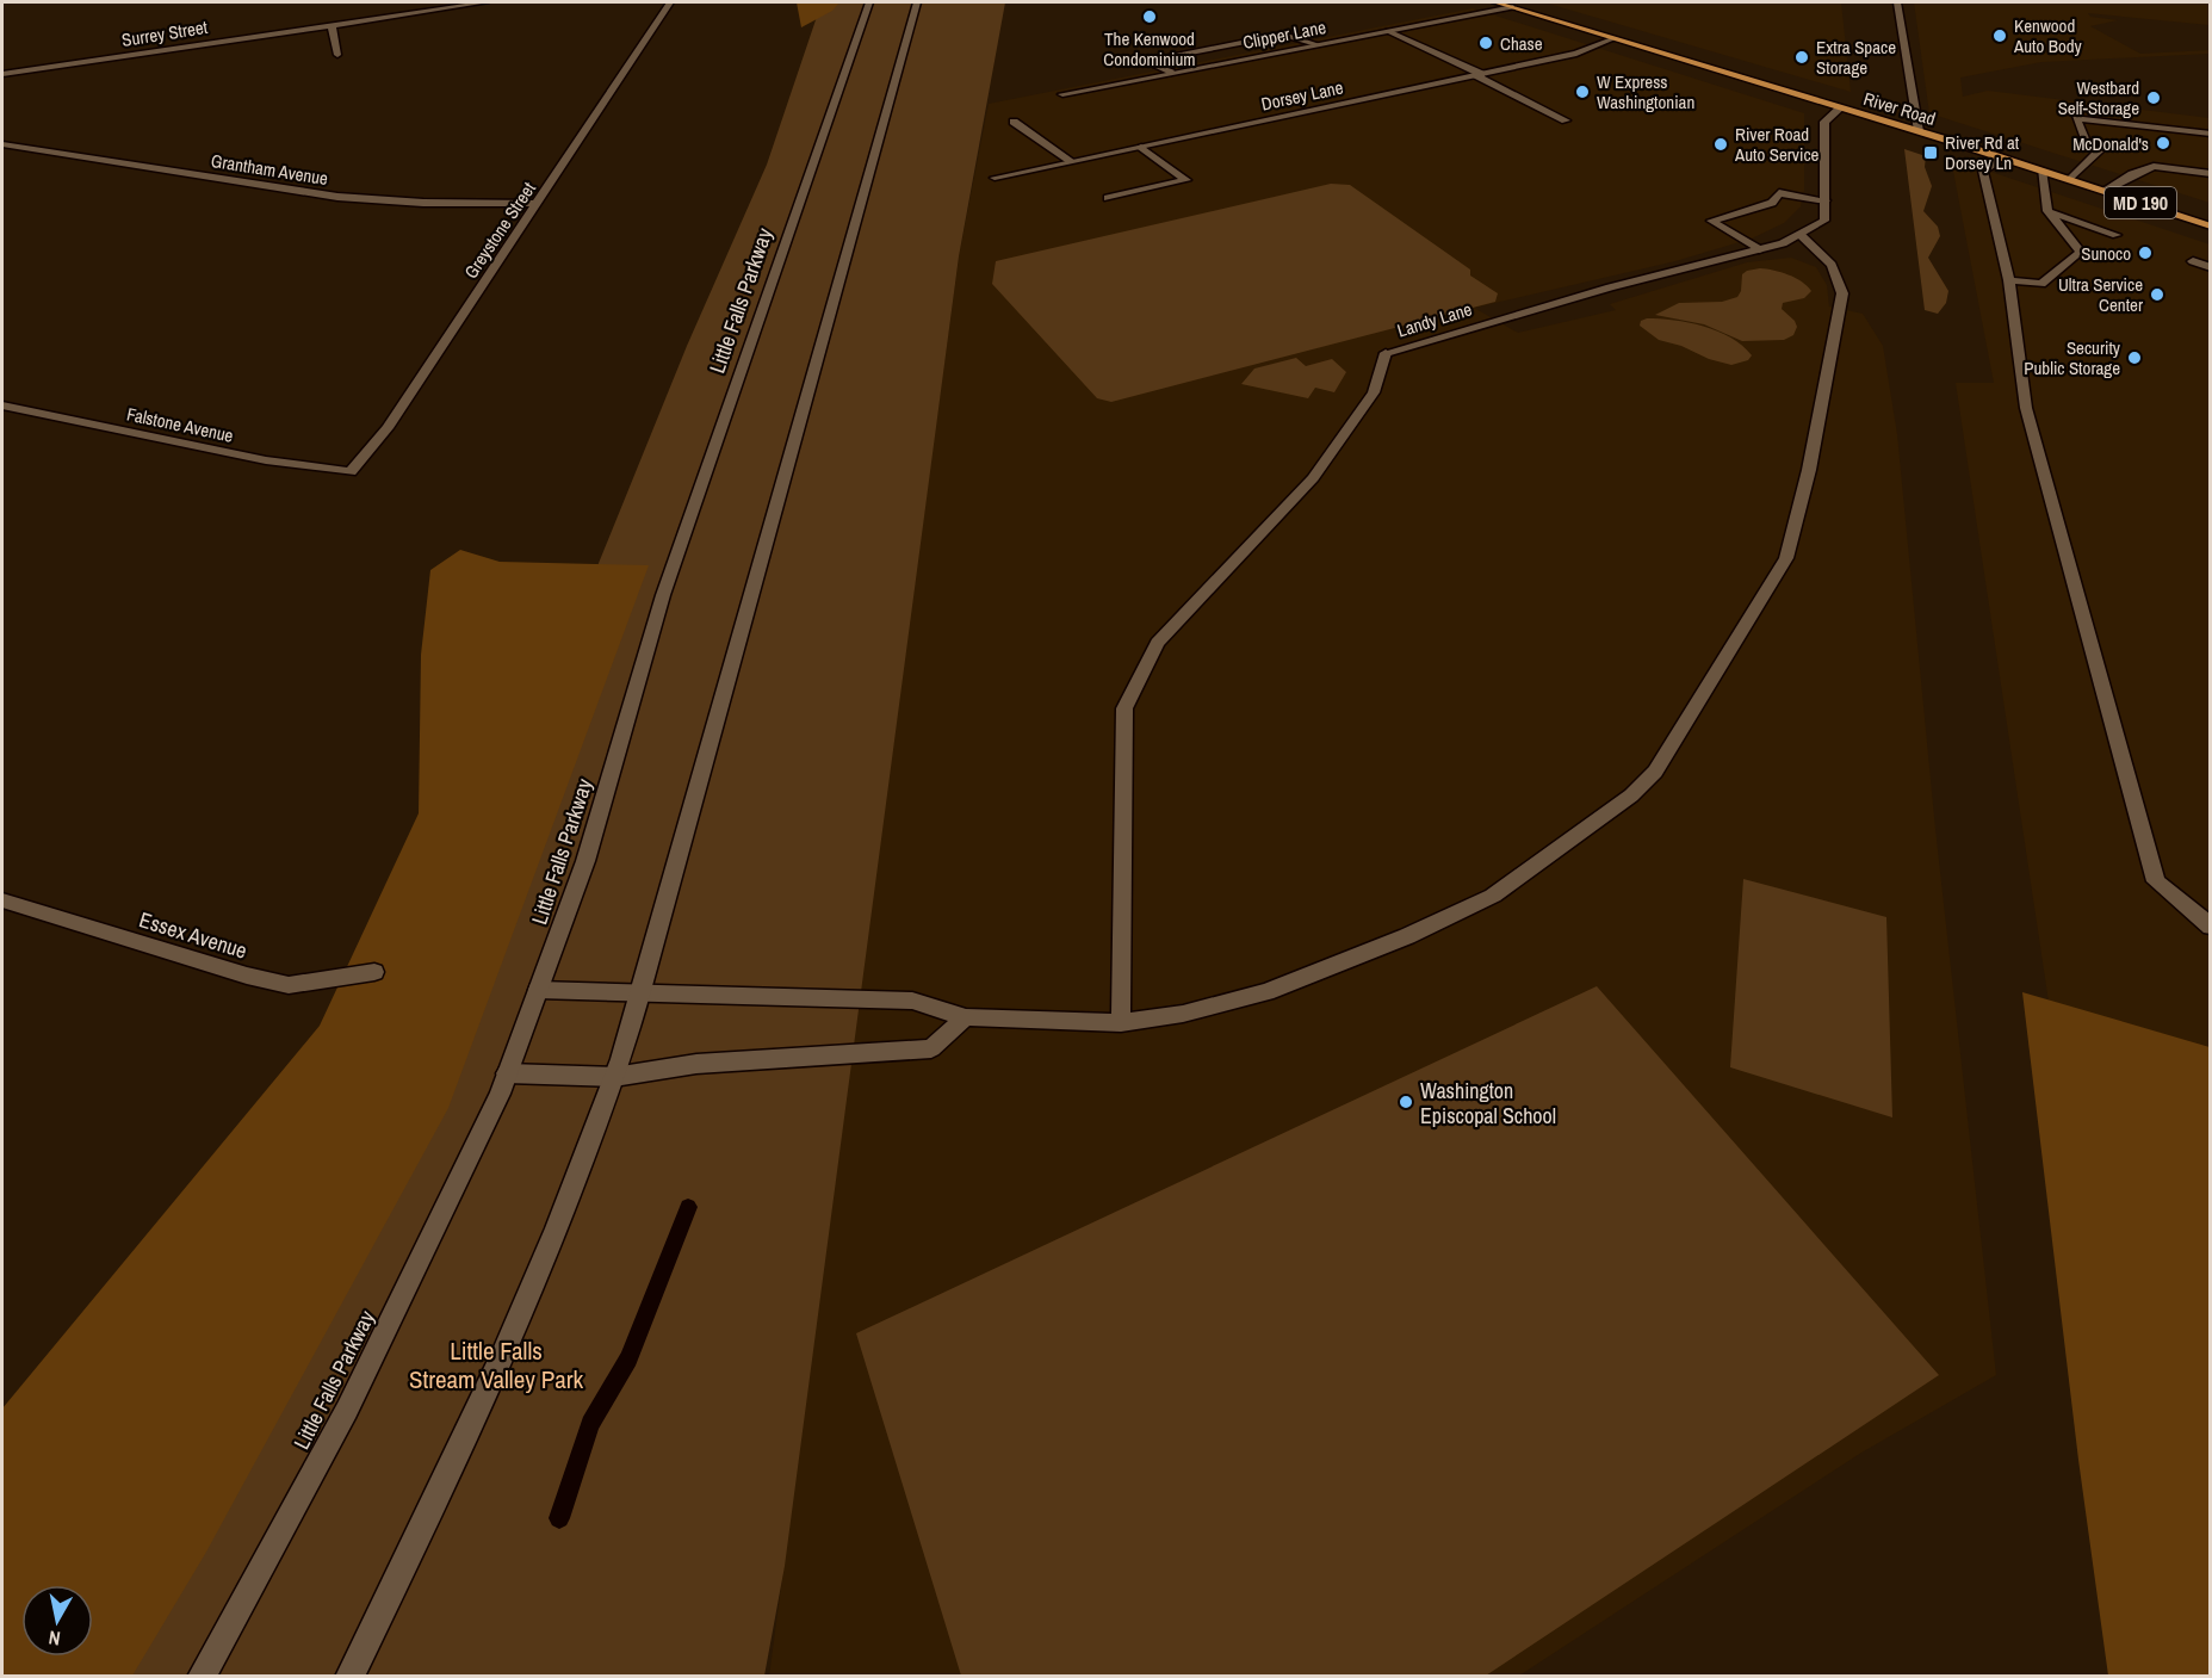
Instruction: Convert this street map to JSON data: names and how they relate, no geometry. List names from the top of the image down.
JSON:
{
  "streets": {
    "main road": ["River Road", "MD 190"],
    "street": [
      "Surrey Street",
      "Clipper Lane",
      "Dorsey Lane",
      "Grantham Avenue",
      "Greystone Street",
      "Little Falls Parkway",
      "Landy Lane",
      "Falstone Avenue",
      "Essex Avenue"
    ]
  },
  "crossings": [
    ["Clipper Lane", "River Road"],
    ["Dorsey Lane", "River Road"],
    ["Grantham Avenue", "Greystone Street"],
    ["Greystone Street", "Falstone Avenue"]
  ],
  "parks": ["Little Falls Stream Valley Park"],
  "places": {
    "other": [
      "The Kenwood Condominium",
      "Kenwood Auto Body",
      "Chase",
      "Extra Space Storage",
      "W Express Washingtonian",
      "Westbard Self-Storage",
      "McDonald's",
      "River Road Auto Service",
      "Sunoco",
      "Ultra Service Center",
      "Security Public Storage",
      "Washington Episcopal School"
    ],
    "transit": ["River Rd at Dorsey Ln"]
  },
  "north": "bottom"
}
